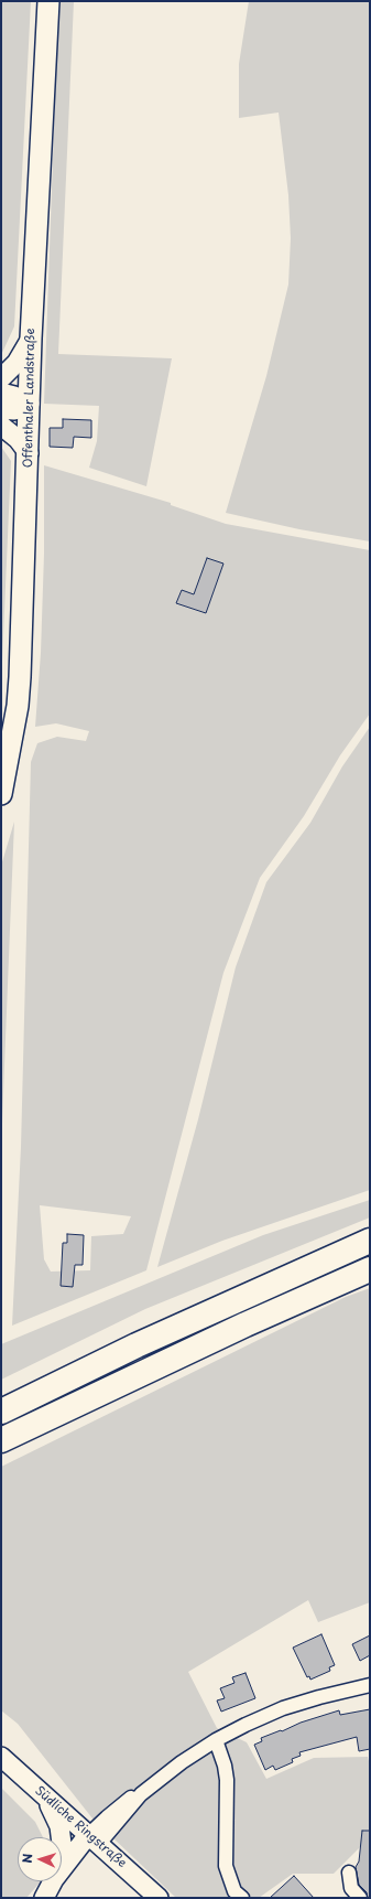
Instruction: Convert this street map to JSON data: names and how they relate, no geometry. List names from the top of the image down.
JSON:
{
  "streets": {
    "main road": ["Offenthaler Landstraße"],
    "street": ["Südliche Ringstraße"]
  },
  "north": "left"
}
